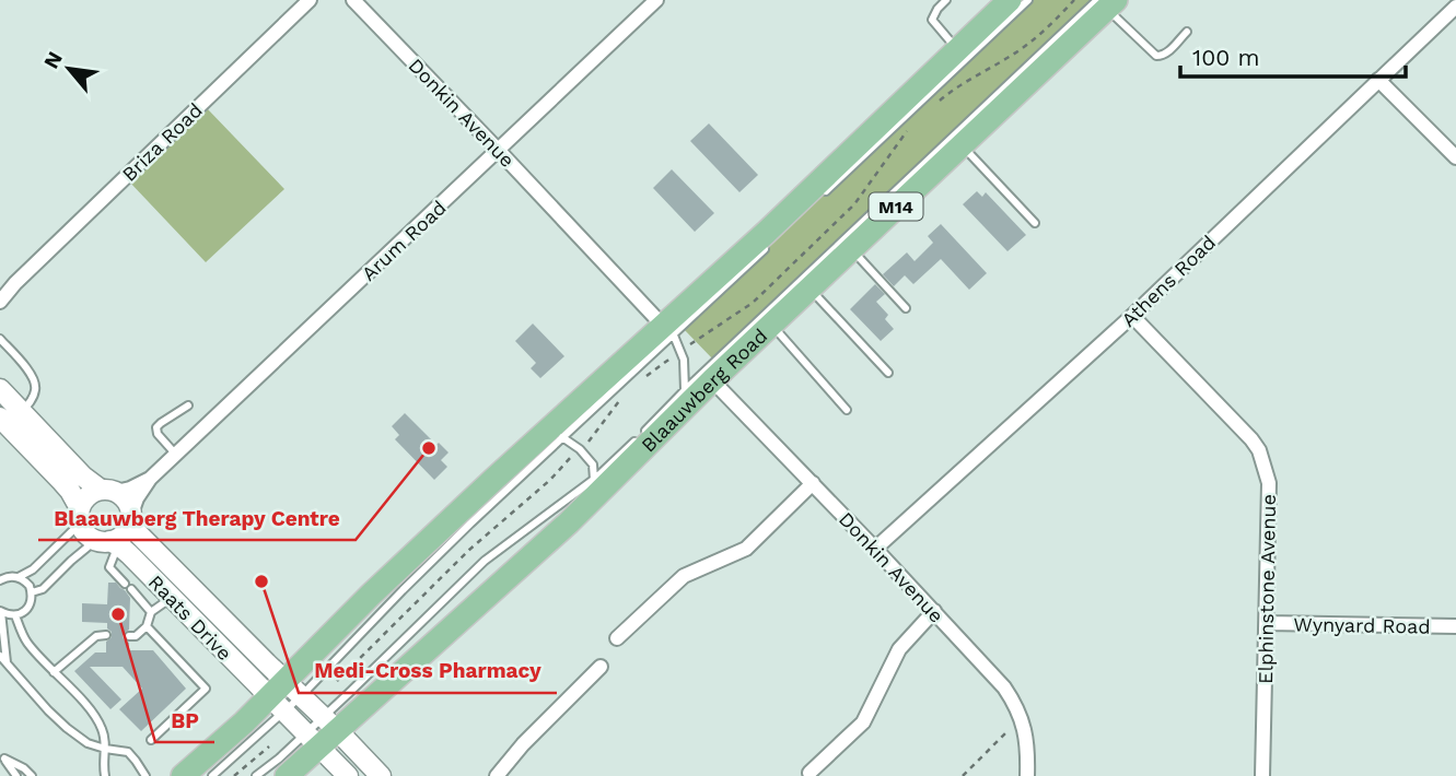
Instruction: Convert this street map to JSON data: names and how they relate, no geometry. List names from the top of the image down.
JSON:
{
  "streets": {
    "main road": ["M14", "Blaauwberg Road"],
    "street": [
      "Donkin Avenue",
      "Briza Road",
      "Arum Road",
      "Athens Road",
      "Elphinstone Avenue",
      "Raats Drive",
      "Wynyard Road"
    ]
  },
  "crossings": [
    ["Donkin Avenue", "Arum Road"],
    ["Donkin Avenue", "Athens Road"],
    ["Donkin Avenue", "Blaauwberg Road"],
    ["Arum Road", "Raats Drive"],
    ["Athens Road", "Elphinstone Avenue"],
    ["Elphinstone Avenue", "Wynyard Road"]
  ],
  "places": ["Blaauwberg Therapy Centre", "Medi-Cross Pharmacy", "BP"],
  "scale_bar": "100 m",
  "north": "top left"
}
